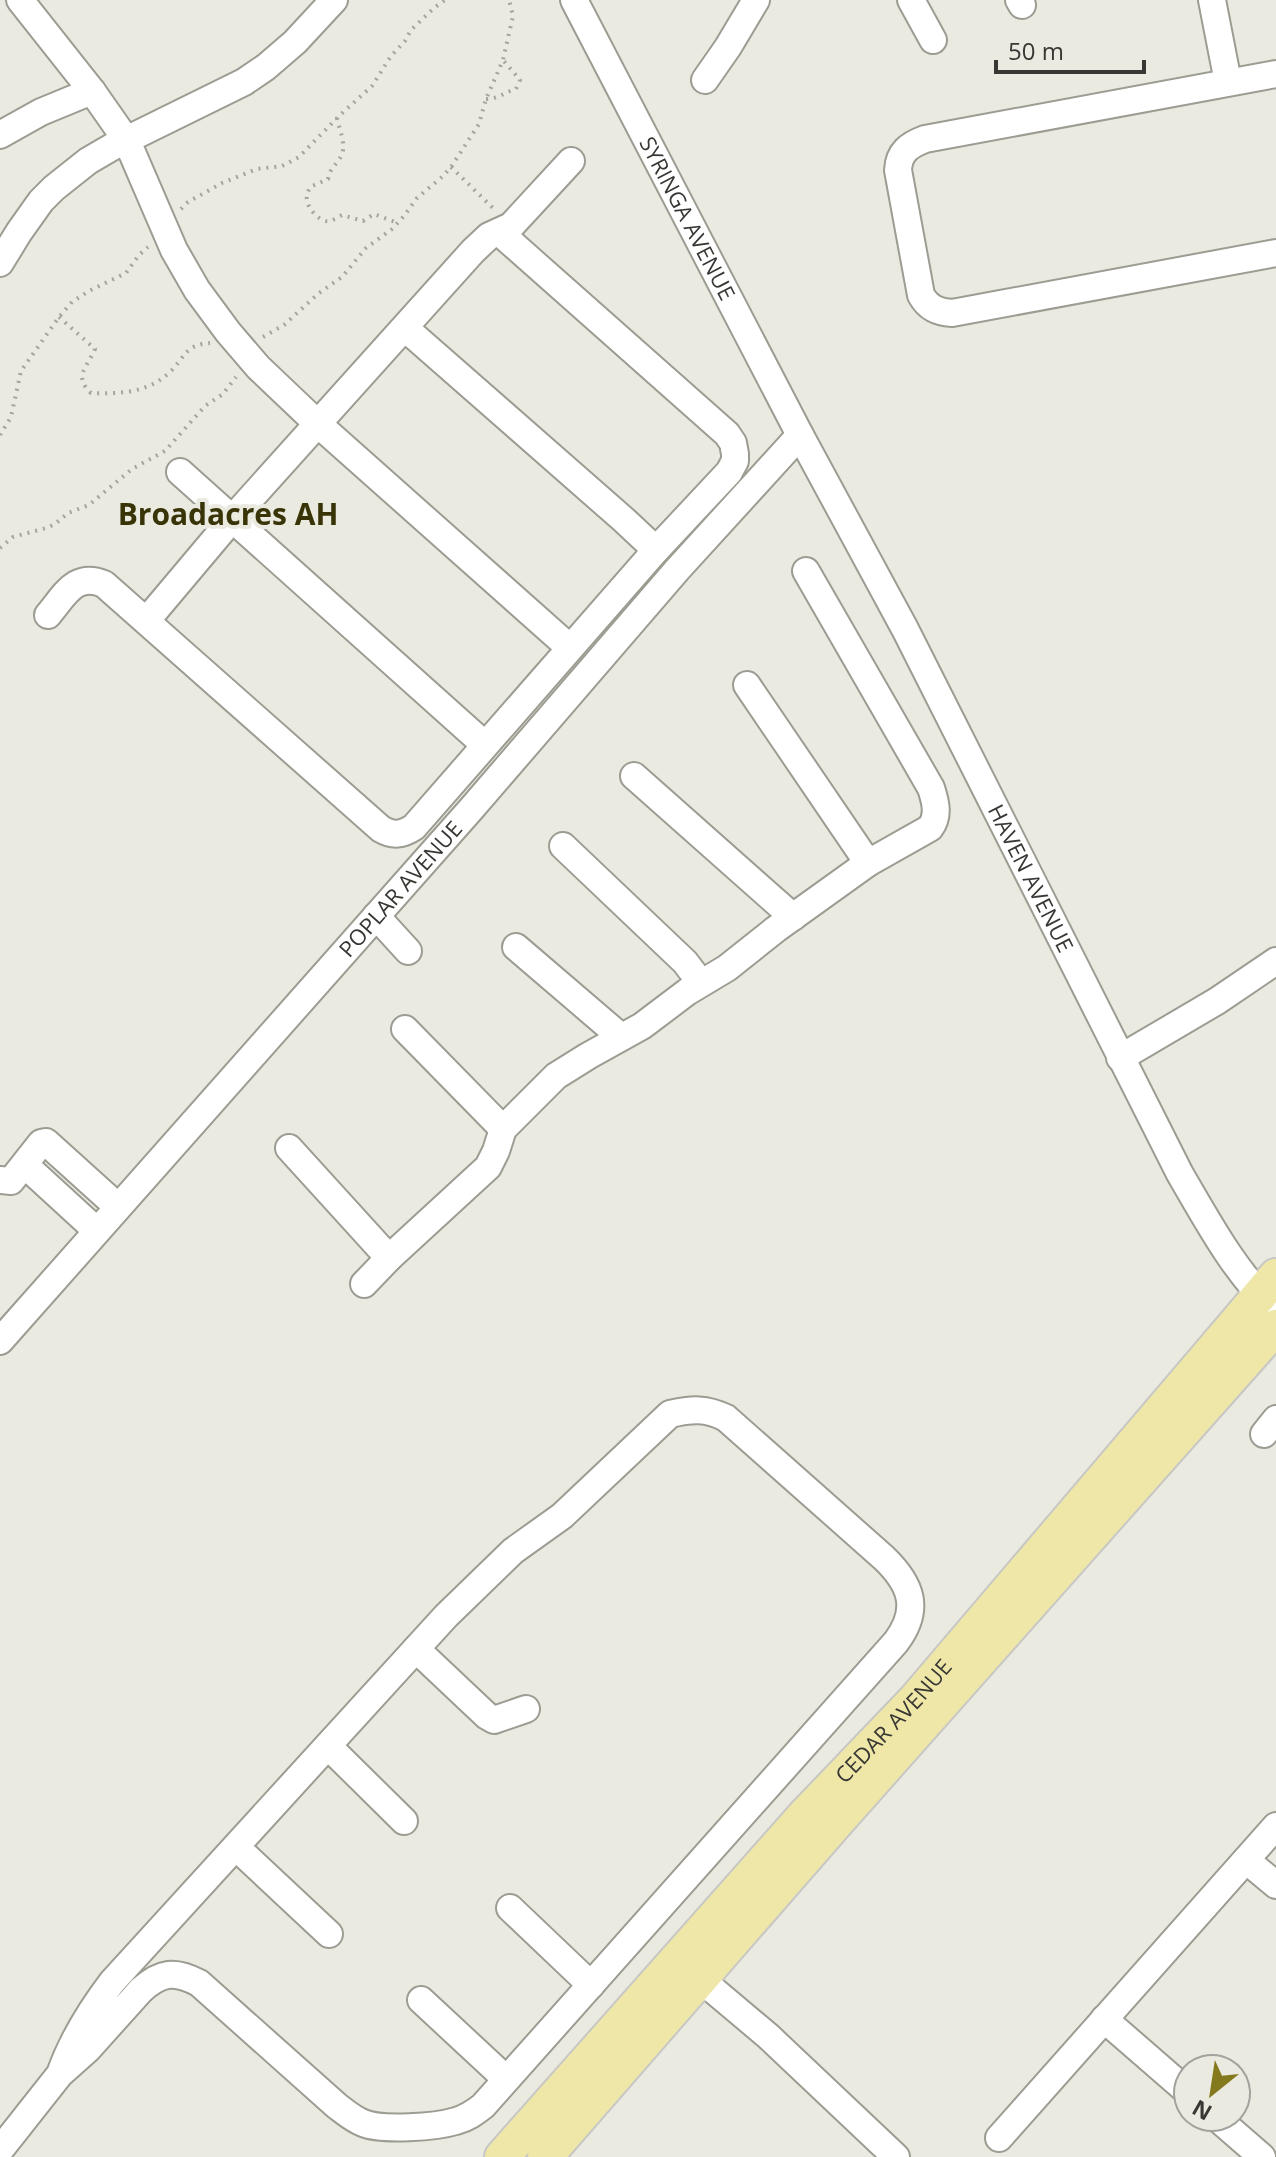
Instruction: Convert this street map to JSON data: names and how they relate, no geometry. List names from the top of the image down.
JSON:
{
  "streets": {
    "main road": ["CEDAR AVENUE"],
    "street": ["SYRINGA AVENUE", "HAVEN AVENUE", "POPLAR AVENUE"]
  },
  "crossings": [
    ["SYRINGA AVENUE", "HAVEN AVENUE"],
    ["SYRINGA AVENUE", "POPLAR AVENUE"],
    ["HAVEN AVENUE", "POPLAR AVENUE"],
    ["HAVEN AVENUE", "CEDAR AVENUE"]
  ],
  "districts": ["Broadacres AH"],
  "scale_bar": "50 m",
  "north": "bottom left"
}
